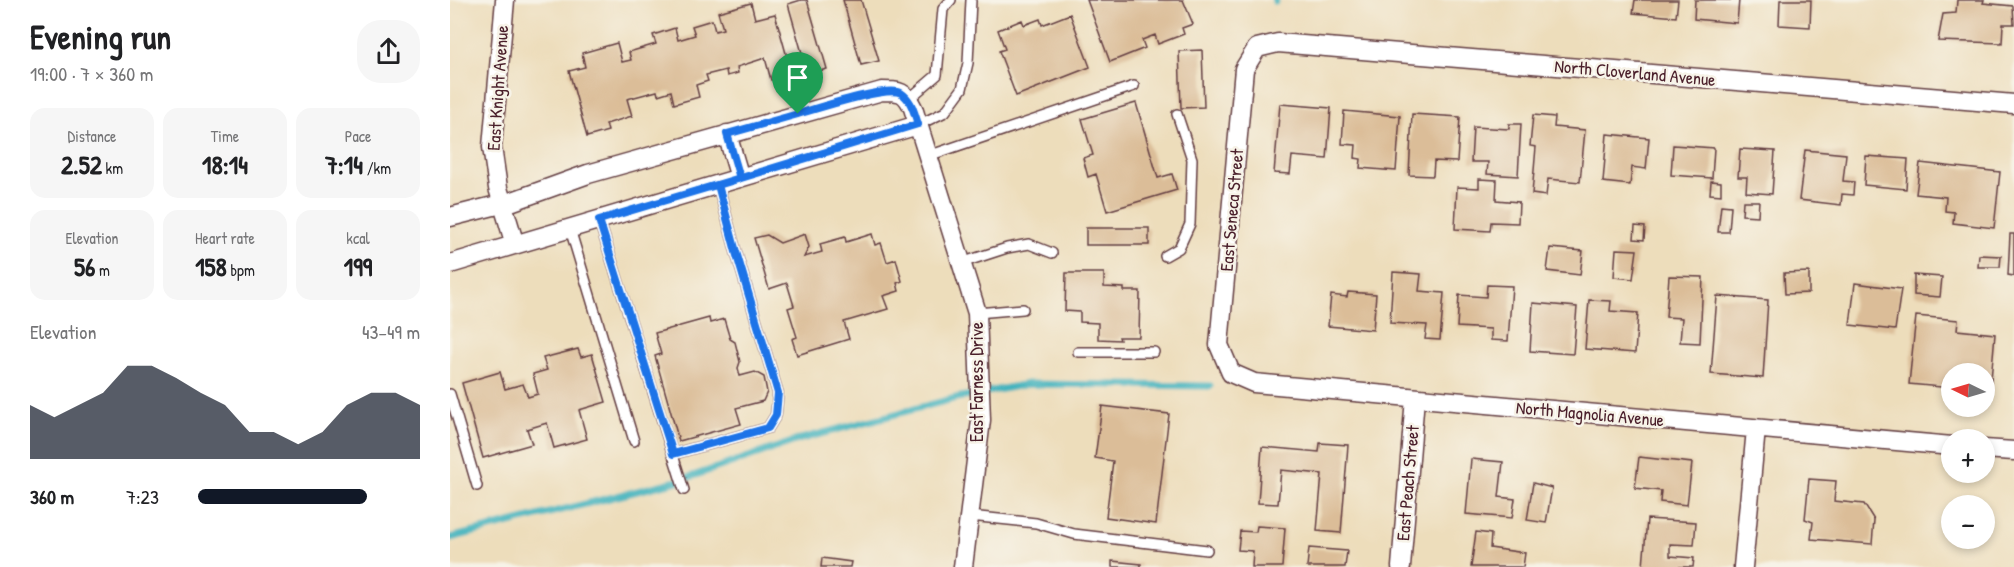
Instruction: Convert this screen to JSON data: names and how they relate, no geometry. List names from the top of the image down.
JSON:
{
  "streets": {
    "street": [
      "North Cloverland Avenue",
      "East Knight Avenue",
      "East Seneca Street",
      "East Farness Drive",
      "North Magnolia Avenue",
      "East Peach Street"
    ]
  },
  "crossings": [
    ["North Cloverland Avenue", "East Seneca Street"],
    ["East Seneca Street", "North Magnolia Avenue"],
    ["North Magnolia Avenue", "East Peach Street"]
  ],
  "north": "left",
  "page": {
    "heading": ["Evening run", "19:00 · 7 × 360 m"],
    "stats": [
      ["Distance", "2.52 km"],
      ["Time", "18:14"],
      ["Pace", "7:14 /km"],
      ["Elevation", "56 m"],
      ["Heart rate", "158 bpm"],
      ["kcal", "199"]
    ],
    "chart": ["Elevation", "43–49 m"],
    "map_buttons": ["+", "−"],
    "list": [
      {
        "name": "360 m",
        "note": "7:23"
      }
    ]
  }
}
